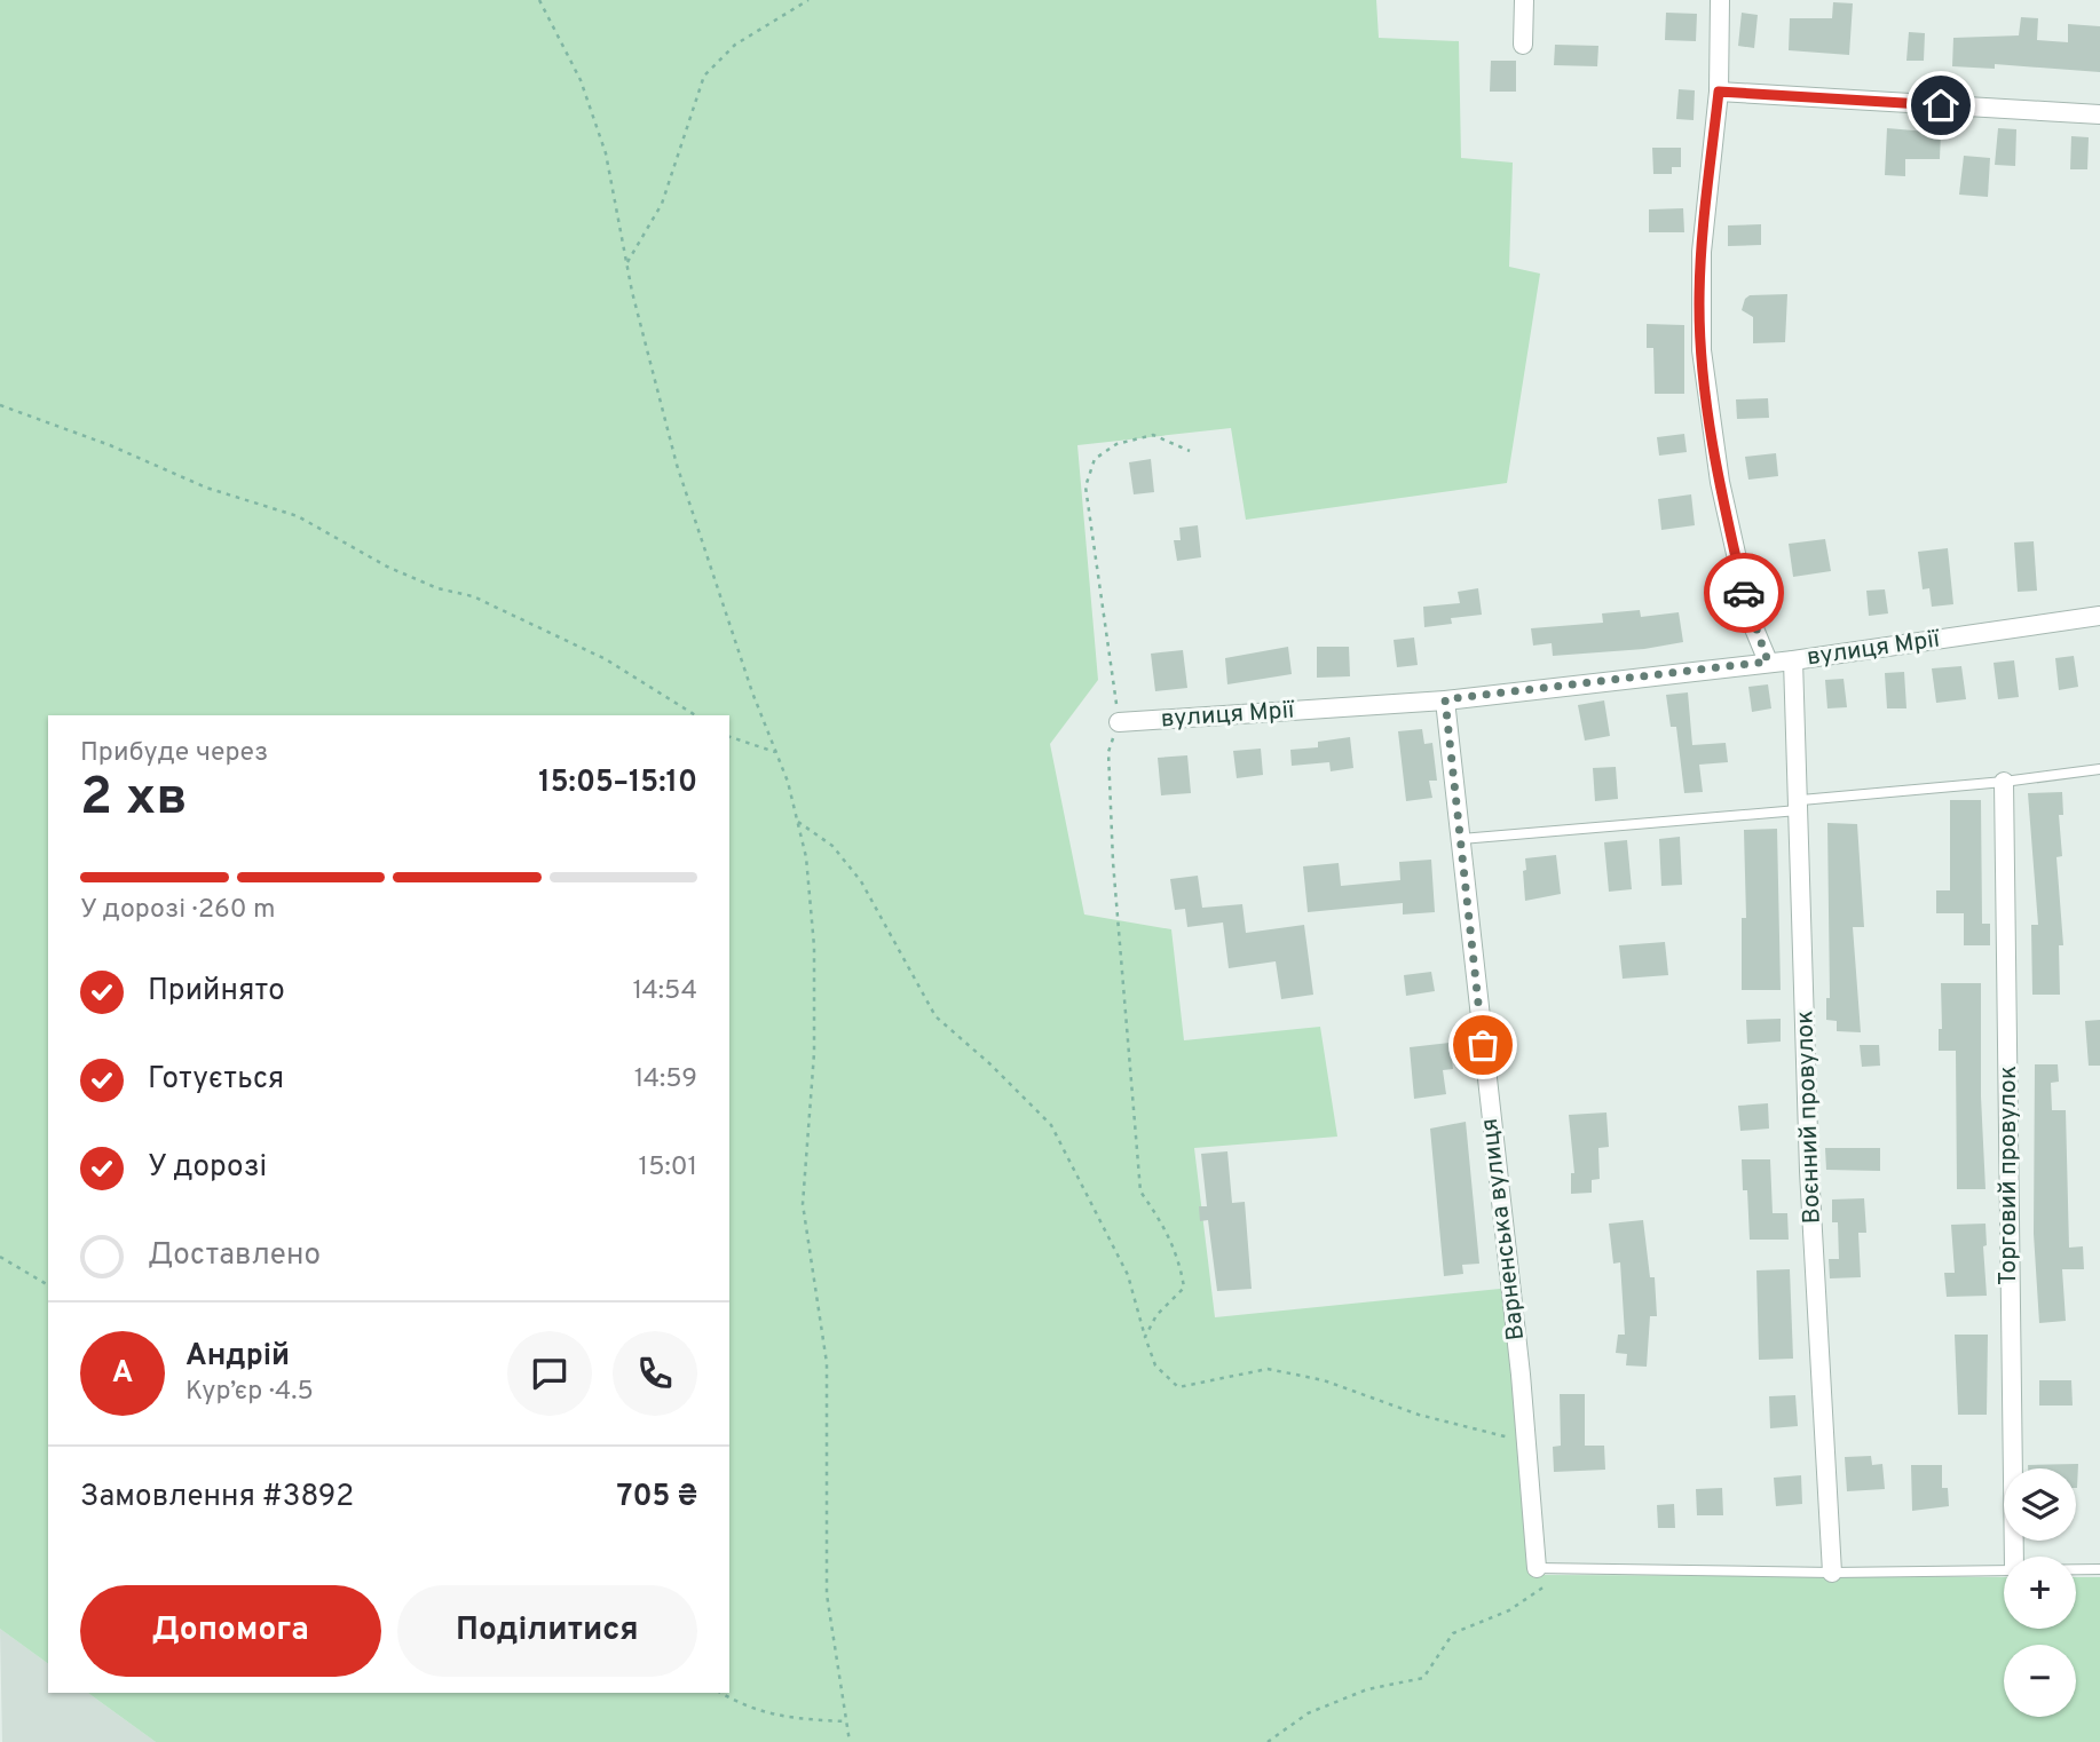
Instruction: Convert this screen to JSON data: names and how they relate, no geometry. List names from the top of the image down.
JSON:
{
  "streets": {
    "street": [
      "вулиця Мрії",
      "Воєнний провулок",
      "Торговий провулок",
      "Варненська вулиця"
    ]
  },
  "crossings": [
    ["вулиця Мрії", "Воєнний провулок"],
    ["вулиця Мрії", "Варненська вулиця"]
  ],
  "page": {
    "heading": ["2 хв", "Прибуде через", "15:05–15:10"],
    "panel": [
      "Андрій",
      "Кур’єр · 4.5",
      "Замовлення #3892",
      "705 ₴"
    ],
    "bar": "У дорозі · 260 m",
    "list": [
      ["Прийнято", "14:54"],
      ["Готується", "14:59"],
      ["У дорозі", "15:01"],
      "Доставлено"
    ],
    "round": "А",
    "map_buttons": ["+", "−"],
    "buttons": ["Допомога", "Поділитися"]
  }
}
